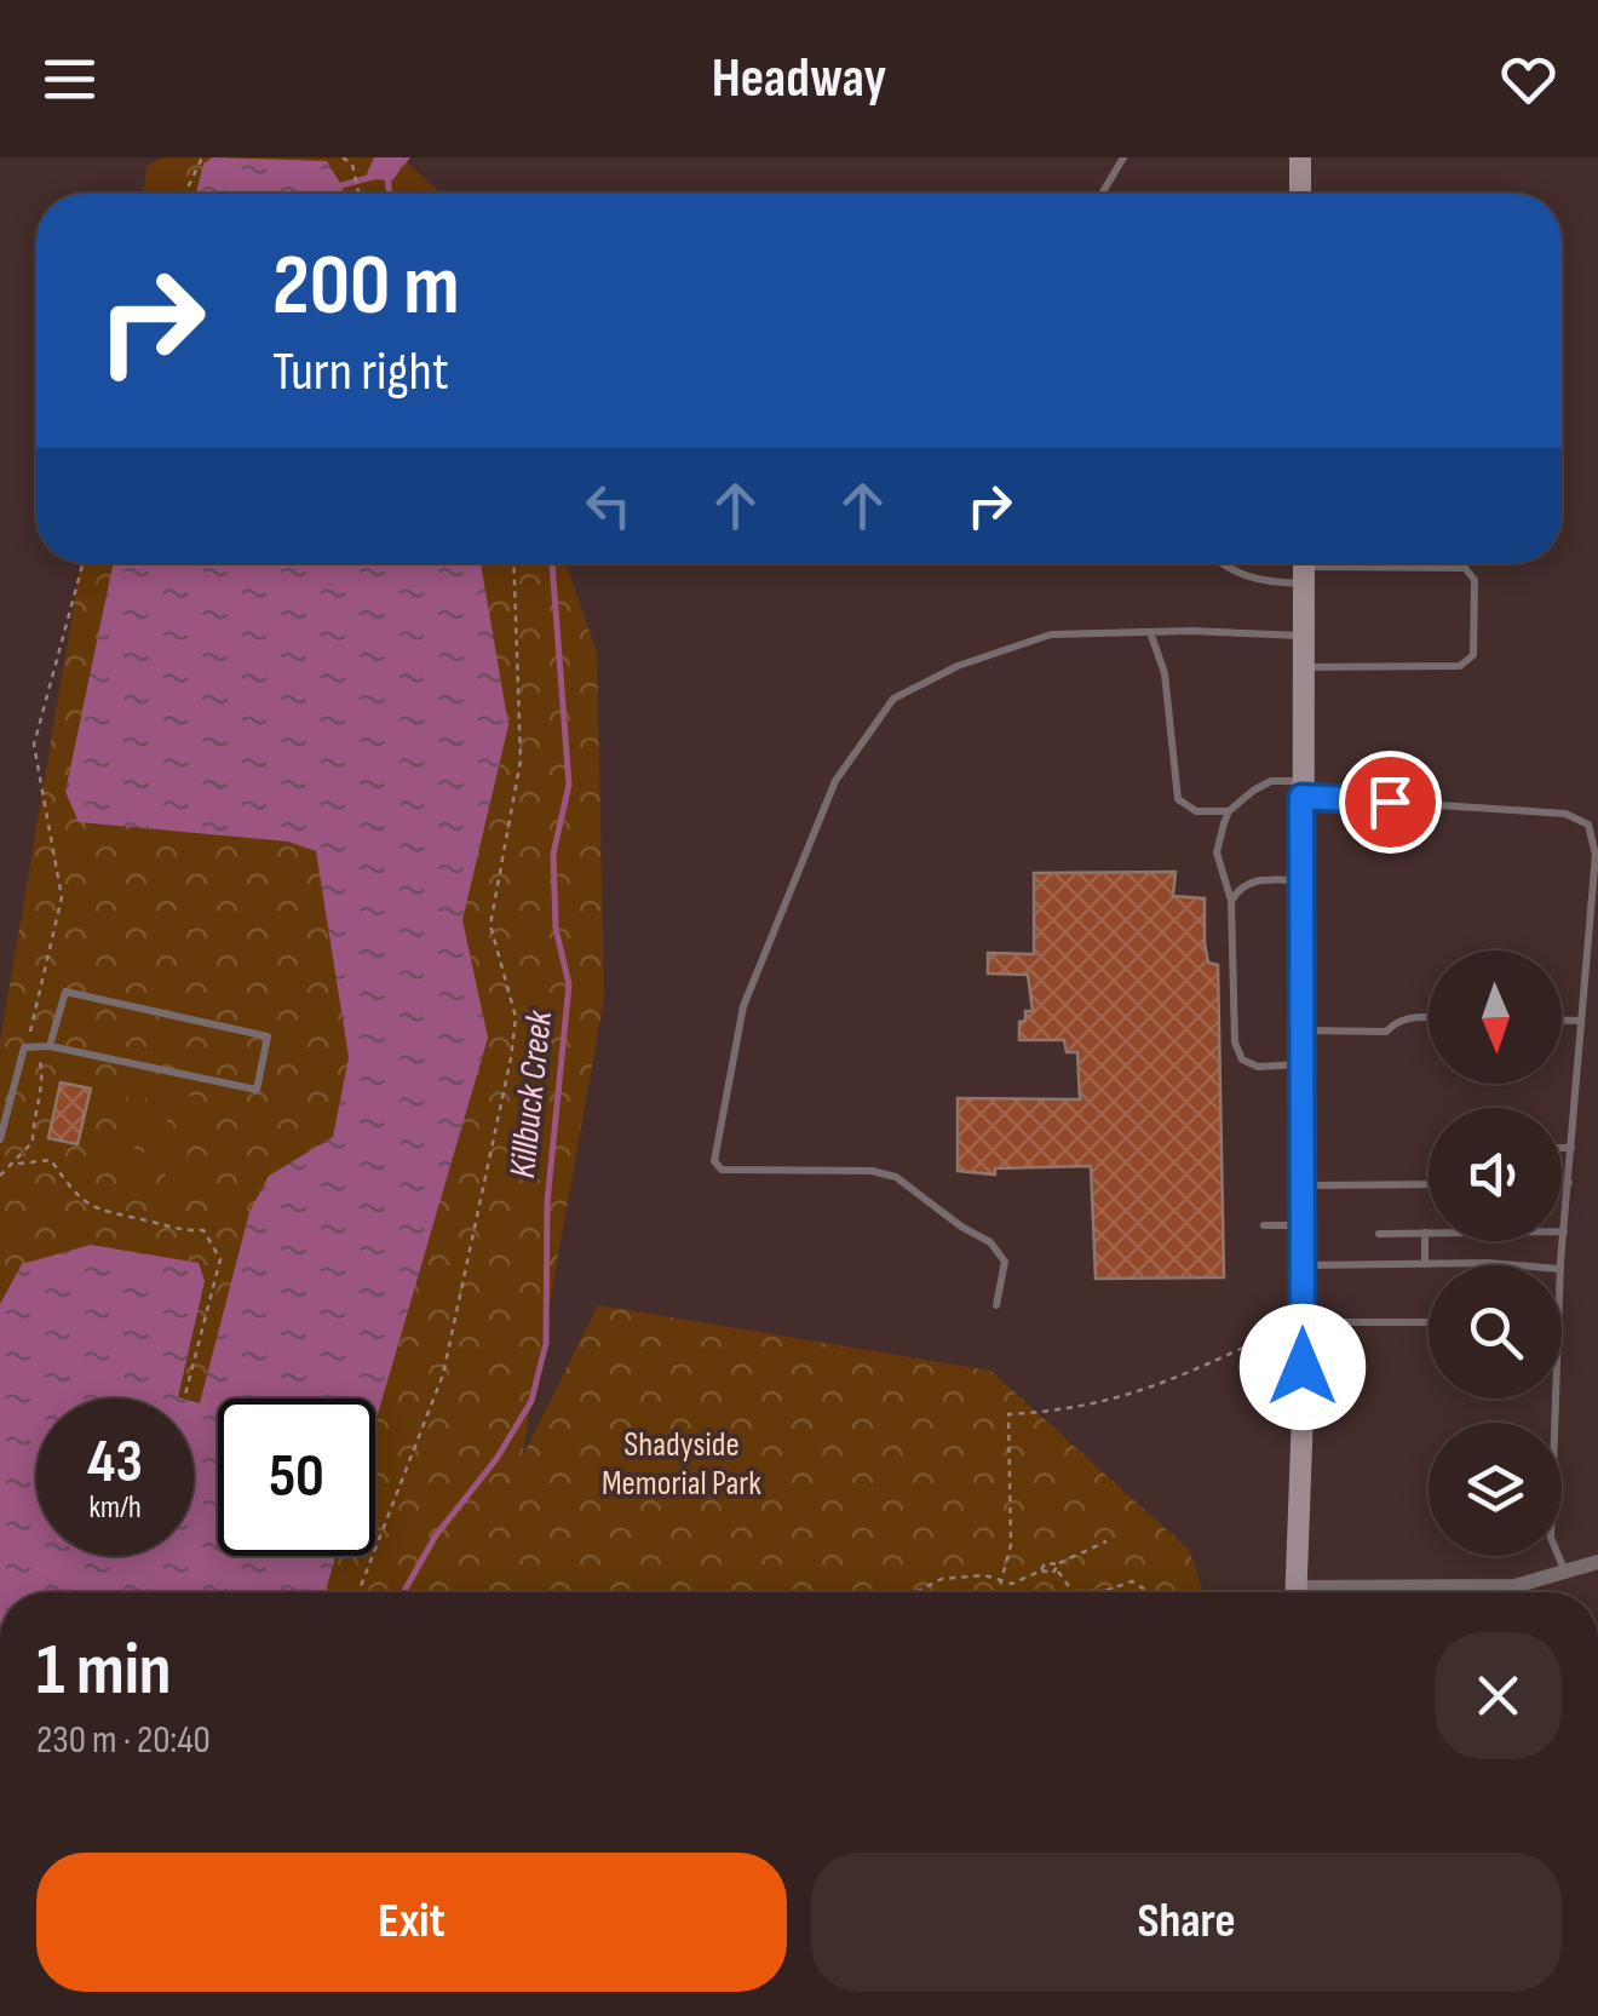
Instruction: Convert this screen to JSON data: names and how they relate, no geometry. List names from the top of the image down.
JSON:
{
  "water": ["Killbuck Creek"],
  "parks": ["Shadyside Memorial Park"],
  "north": "bottom",
  "page": {
    "header": "Headway",
    "turn": ["200 m", "Turn right"],
    "speed": "43 km/h",
    "limit": "50",
    "heading": ["1 min", "230 m · 20:40"],
    "buttons": ["Exit", "Share"]
  }
}
